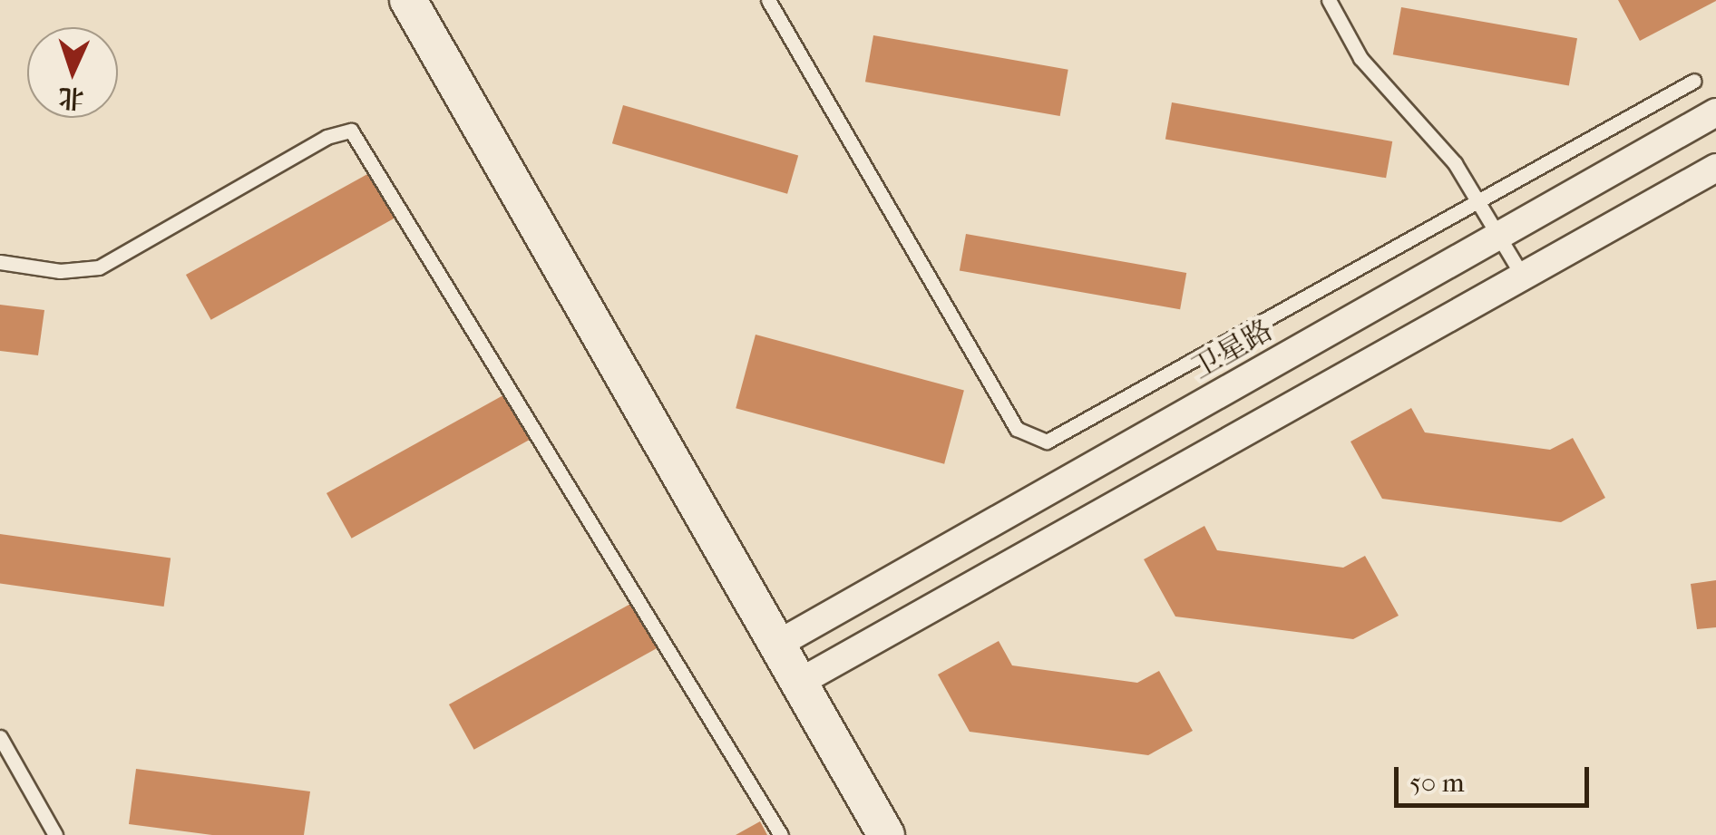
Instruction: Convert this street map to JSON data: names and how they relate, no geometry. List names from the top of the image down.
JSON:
{
  "streets": {
    "street": ["卫星路"]
  },
  "scale_bar": "50 m",
  "north": "bottom"
}
